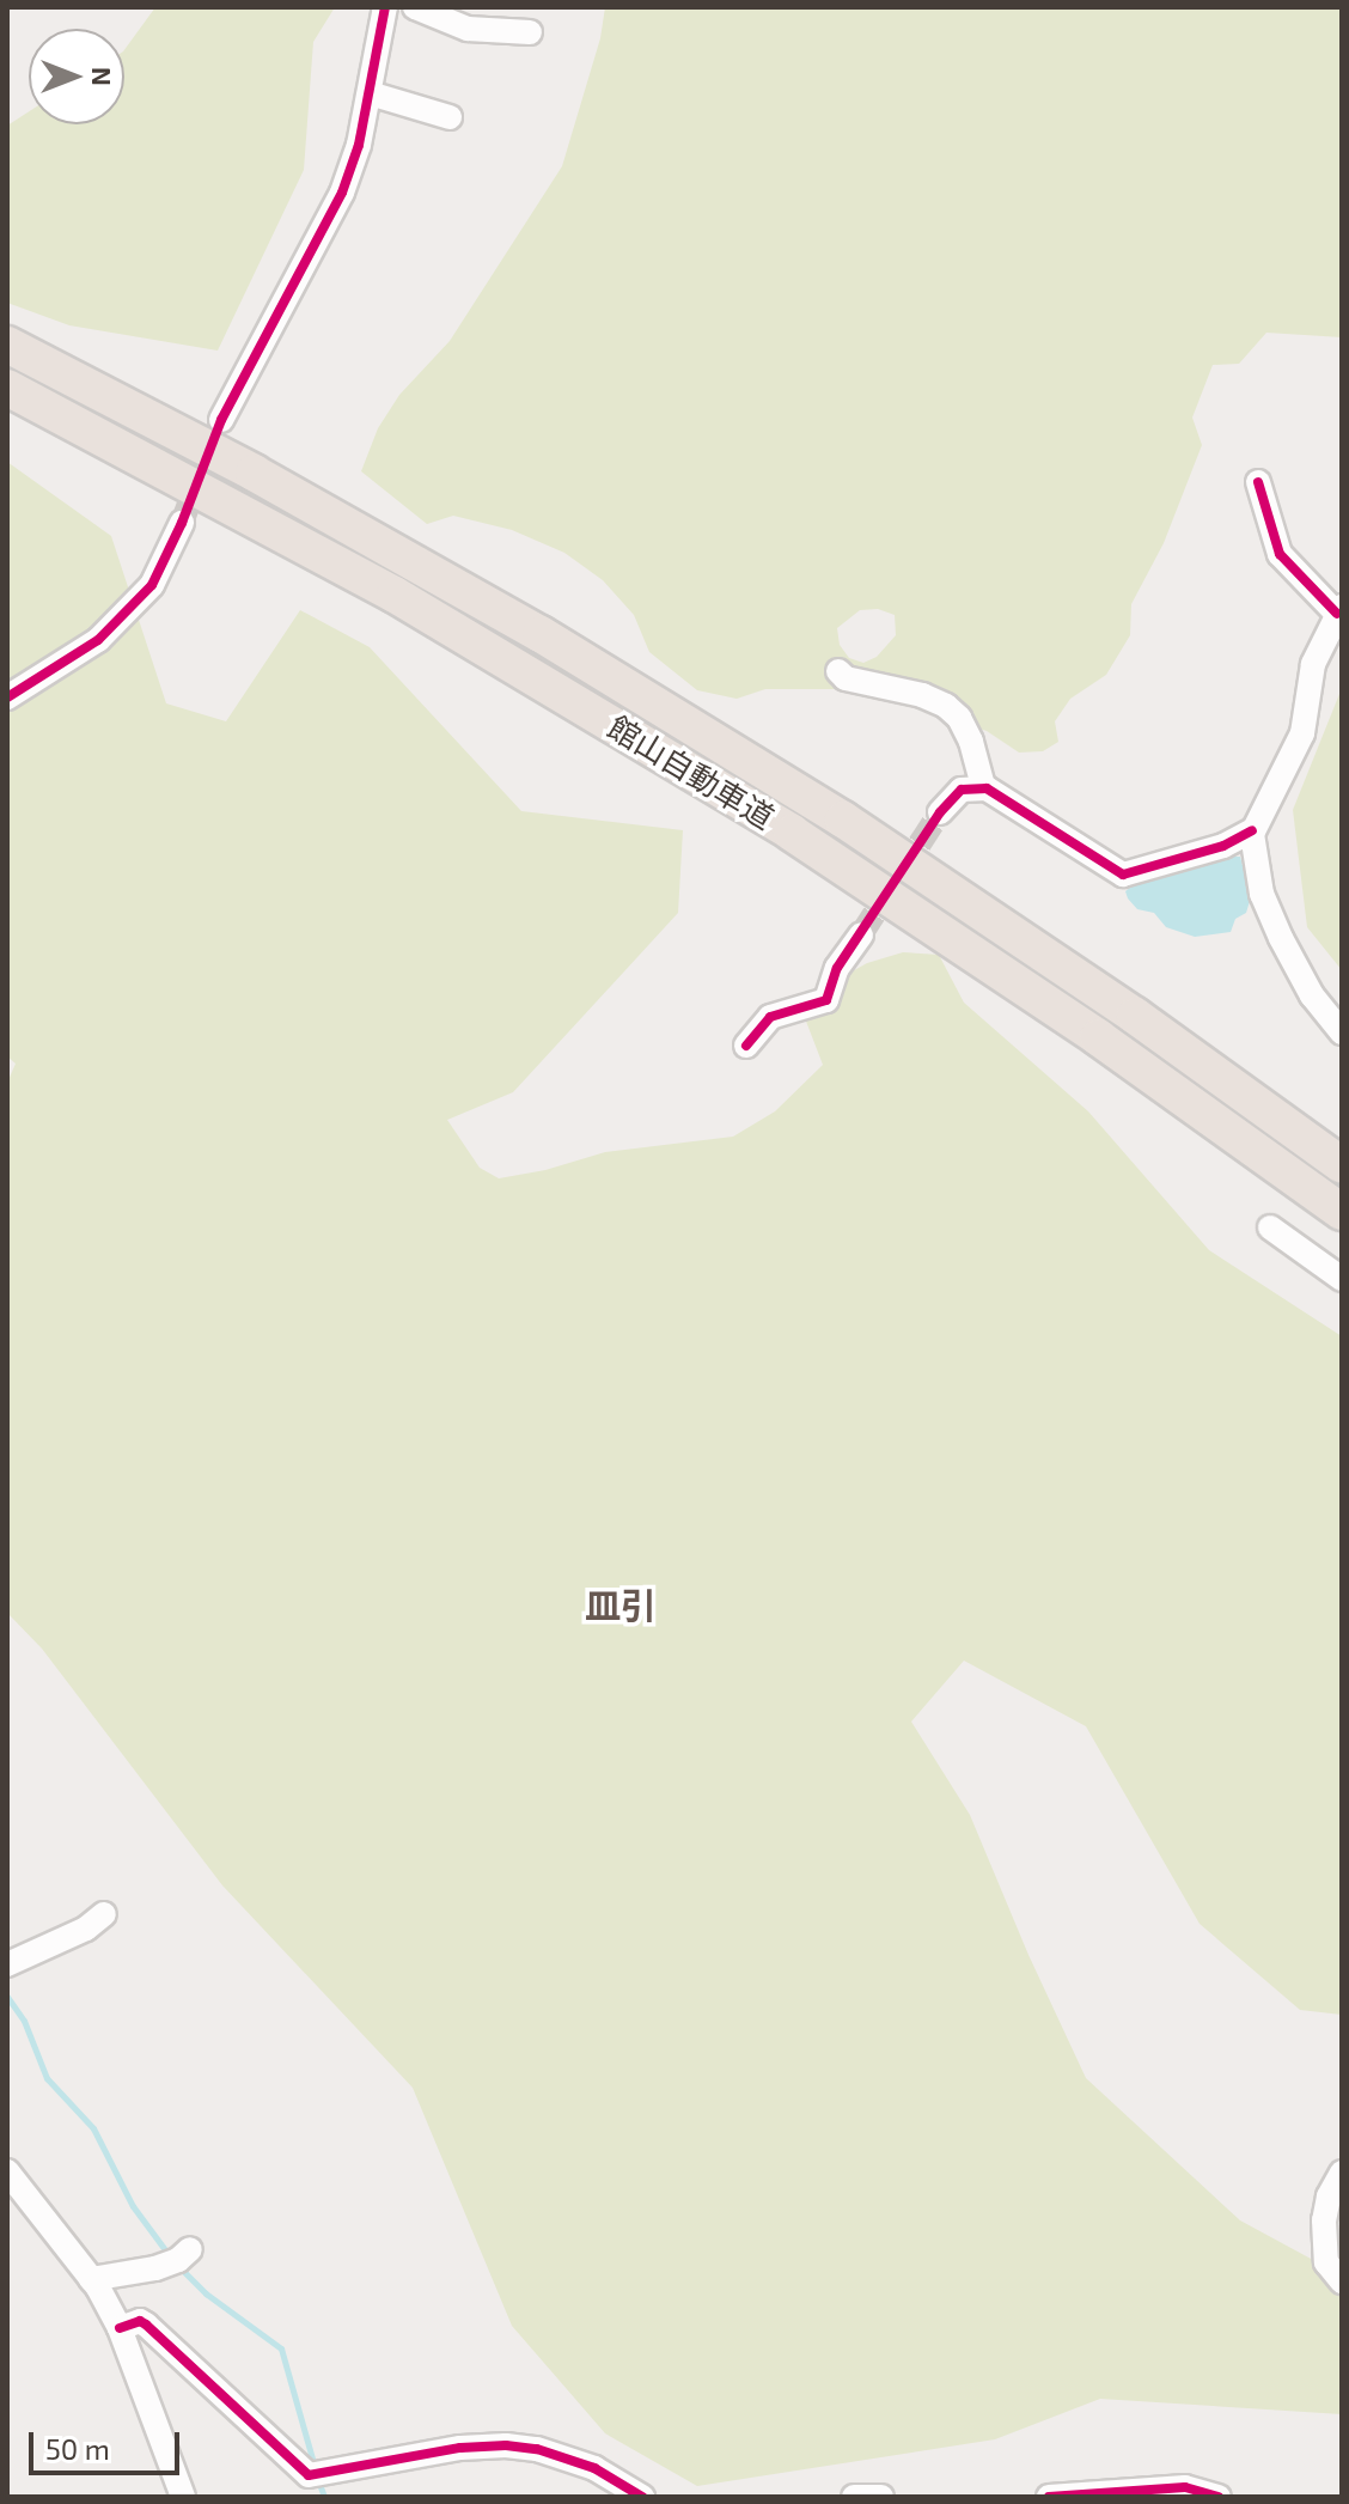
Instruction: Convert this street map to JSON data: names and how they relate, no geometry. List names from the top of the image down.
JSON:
{
  "streets": {
    "highway": ["館山自動車道"]
  },
  "districts": ["皿引"],
  "scale_bar": "50 m",
  "north": "right"
}
